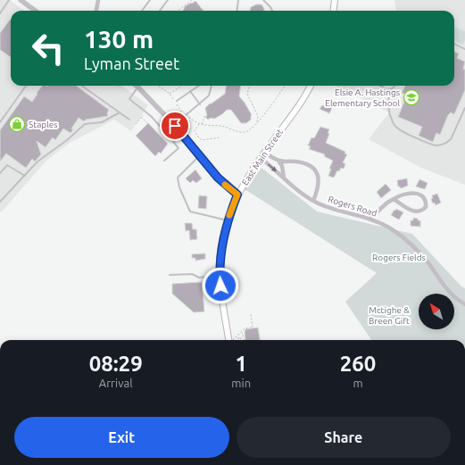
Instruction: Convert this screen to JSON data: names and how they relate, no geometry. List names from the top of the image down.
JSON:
{
  "streets": {
    "main road": ["East Main Street"],
    "street": ["Rogers Road"]
  },
  "crossings": [
    ["East Main Street", "Rogers Road"]
  ],
  "parks": ["Rogers Fields", "Mctighe & Breen Gift"],
  "places": {
    "school or university": ["Elsie A. Hastings Elementary School"],
    "shop": ["Staples"]
  },
  "north": "top left",
  "page": {
    "turn": ["130 m", "Lyman Street"],
    "eta": [
      "08:29",
      "Arrival",
      "1",
      "min",
      "260",
      "m"
    ],
    "buttons": ["Exit", "Share"]
  }
}
